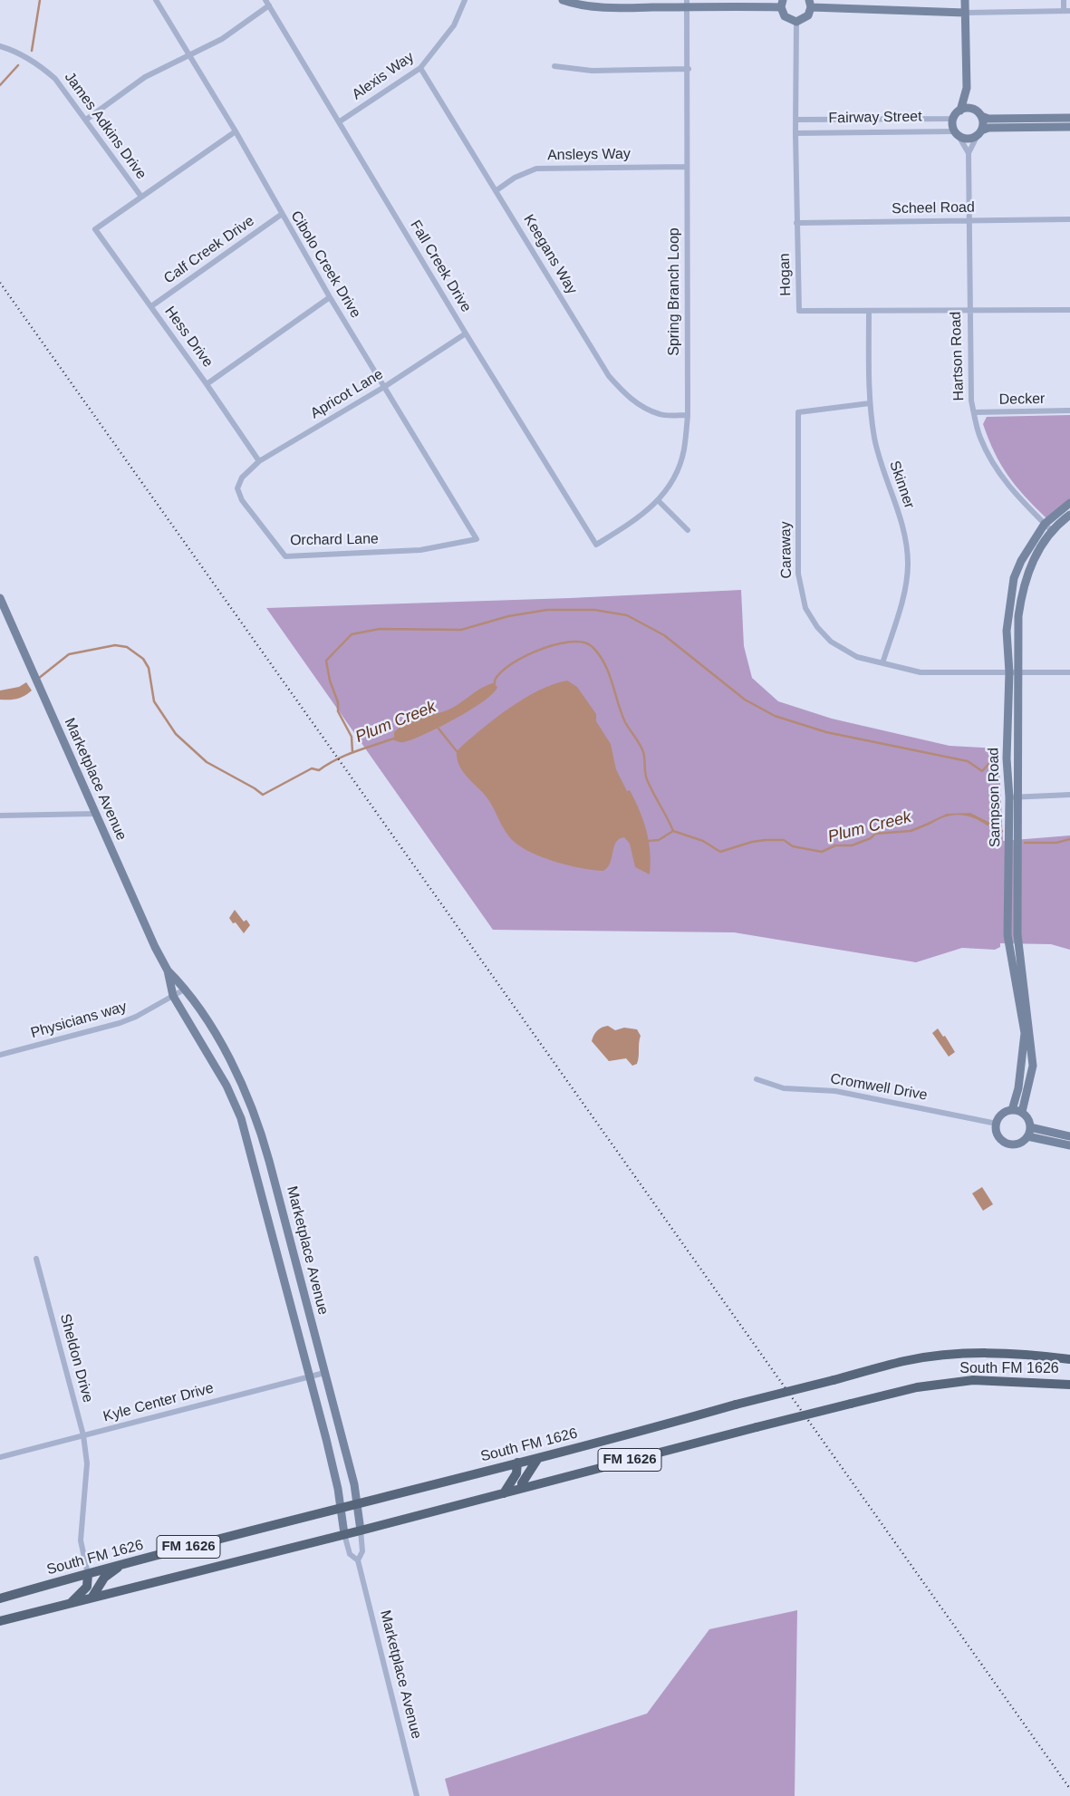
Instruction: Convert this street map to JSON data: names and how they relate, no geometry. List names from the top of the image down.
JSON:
{
  "streets": {
    "main road": ["South FM 1626", "FM 1626"],
    "street": [
      "Alexis Way",
      "Fairway Street",
      "James Adkins Drive",
      "Ansleys Way",
      "Scheel Road",
      "Calf Creek Drive",
      "Keegans Way",
      "Cibolo Creek Drive",
      "Fall Creek Drive",
      "Hogan",
      "Spring Branch Loop",
      "Hess Drive",
      "Hartson Road",
      "Apricot Lane",
      "Decker",
      "Skinner",
      "Orchard Lane",
      "Caraway",
      "Marketplace Avenue",
      "Sampson Road",
      "Physicians way",
      "Cromwell Drive",
      "Sheldon Drive",
      "Kyle Center Drive"
    ]
  },
  "crossings": [
    ["Alexis Way", "Keegans Way"],
    ["Alexis Way", "Fall Creek Drive"],
    ["Fairway Street", "Hogan"],
    ["Fairway Street", "Hartson Road"],
    ["James Adkins Drive", "Hess Drive"],
    ["Ansleys Way", "Keegans Way"],
    ["Ansleys Way", "Spring Branch Loop"],
    ["Scheel Road", "Hogan"],
    ["Scheel Road", "Hartson Road"],
    ["Calf Creek Drive", "Cibolo Creek Drive"],
    ["Calf Creek Drive", "Hess Drive"],
    ["Keegans Way", "Spring Branch Loop"],
    ["Cibolo Creek Drive", "Apricot Lane"],
    ["Cibolo Creek Drive", "Orchard Lane"],
    ["Fall Creek Drive", "Spring Branch Loop"],
    ["Fall Creek Drive", "Apricot Lane"],
    ["Hogan", "Hartson Road"],
    ["Hogan", "Skinner"],
    ["Hess Drive", "Apricot Lane"],
    ["Hartson Road", "Decker"],
    ["Hartson Road", "Sampson Road"],
    ["Apricot Lane", "Orchard Lane"],
    ["Skinner", "Caraway"],
    ["Caraway", "Sampson Road"],
    ["Marketplace Avenue", "Physicians way"],
    ["Marketplace Avenue", "South FM 1626"],
    ["Marketplace Avenue", "Kyle Center Drive"],
    ["Sampson Road", "Cromwell Drive"],
    ["Sheldon Drive", "South FM 1626"],
    ["Sheldon Drive", "Kyle Center Drive"]
  ],
  "water": ["Plum Creek"]
}
